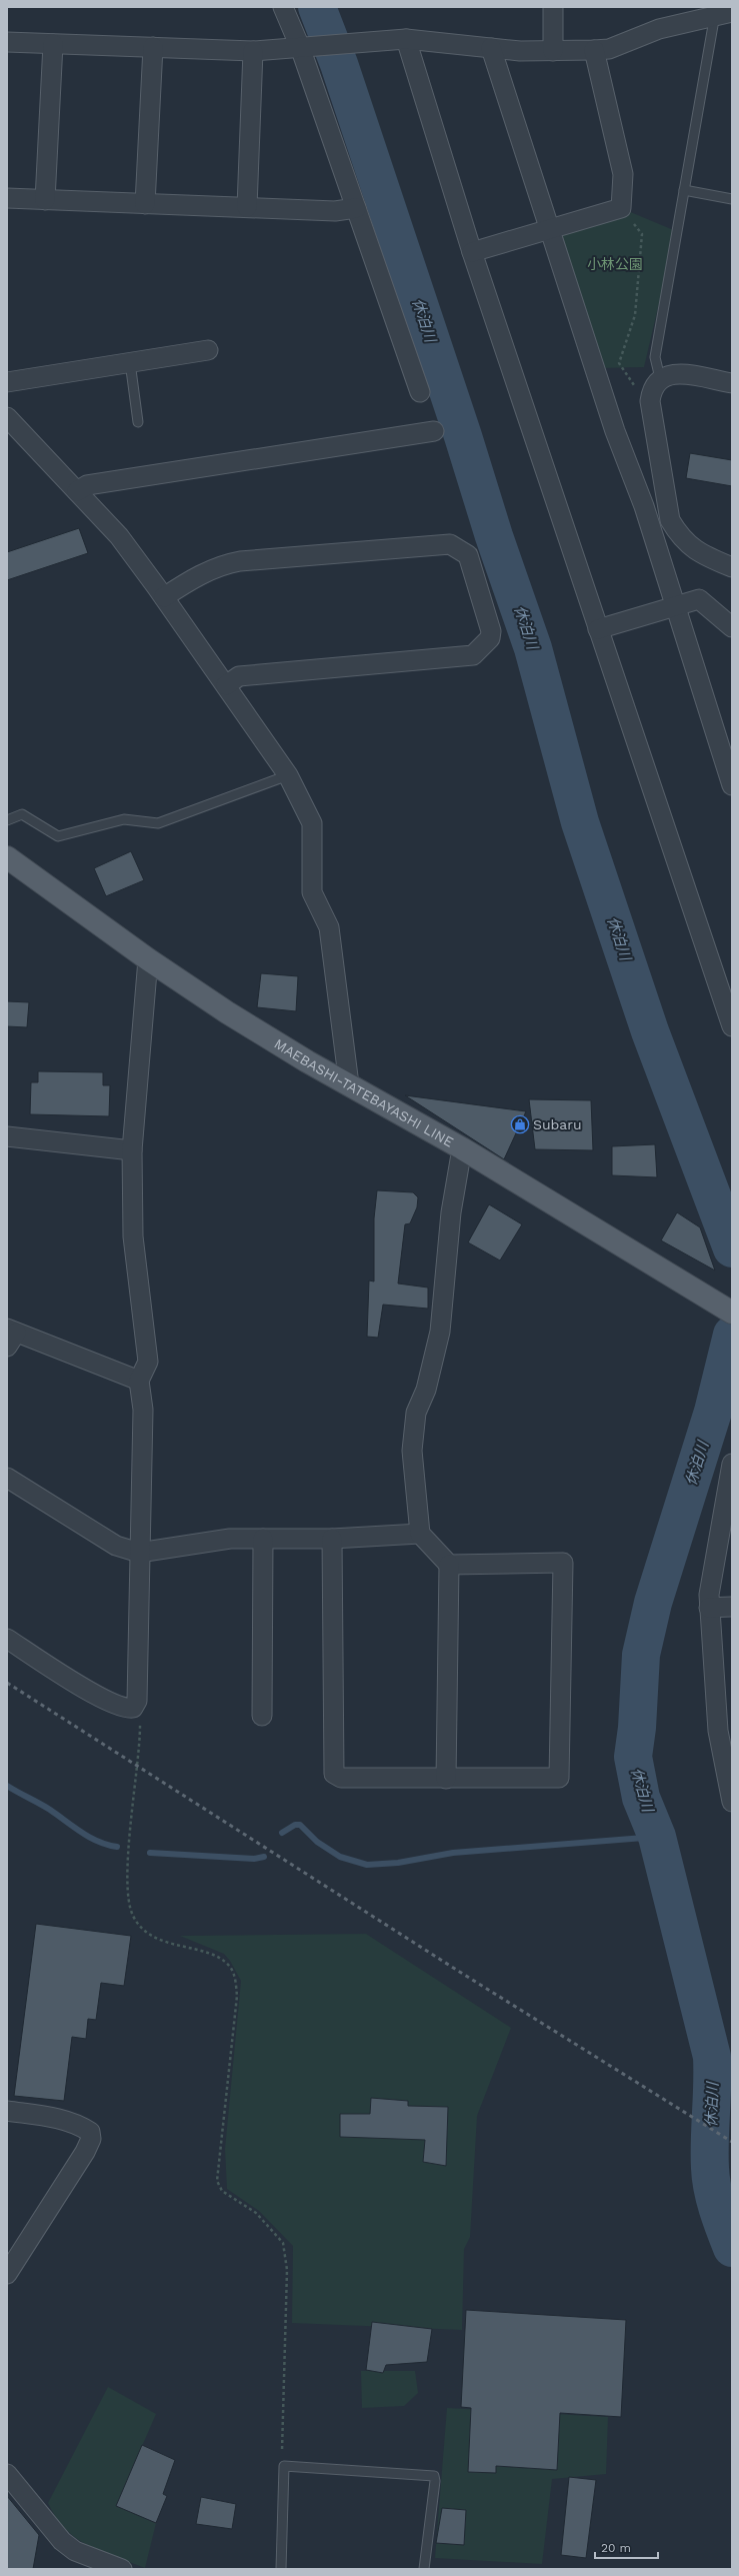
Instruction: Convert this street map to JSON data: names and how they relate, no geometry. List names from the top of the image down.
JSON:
{
  "streets": {
    "main road": ["MAEBASHI-TATEBAYASHI LINE"]
  },
  "water": ["休泊川"],
  "parks": ["小林公園"],
  "places": {
    "shop": ["Subaru"]
  },
  "scale_bar": "20 m"
}
